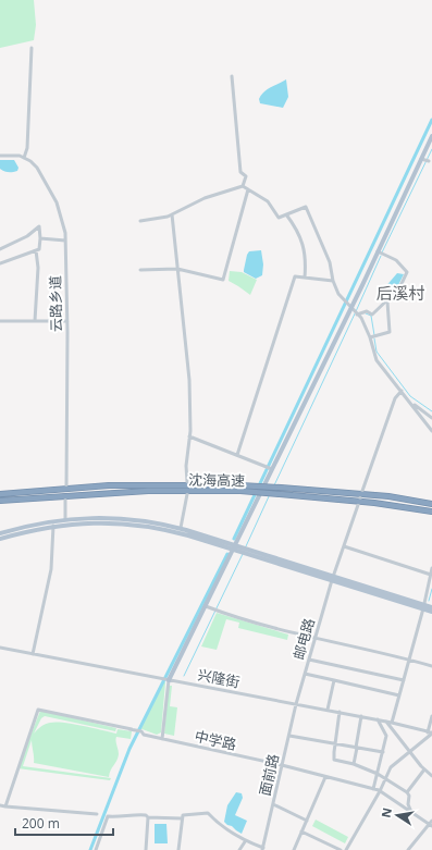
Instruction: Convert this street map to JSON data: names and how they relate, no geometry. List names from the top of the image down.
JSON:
{
  "streets": {
    "highway": ["沈海高速"],
    "street": [
      "云路乡道",
      "邮电路",
      "兴隆街",
      "中学路",
      "面前路"
    ]
  },
  "crossings": [
    ["邮电路", "兴隆街"],
    ["邮电路", "面前路"],
    ["兴隆街", "面前路"],
    ["中学路", "面前路"]
  ],
  "districts": ["后溪村"],
  "scale_bar": "200 m",
  "north": "left"
}
